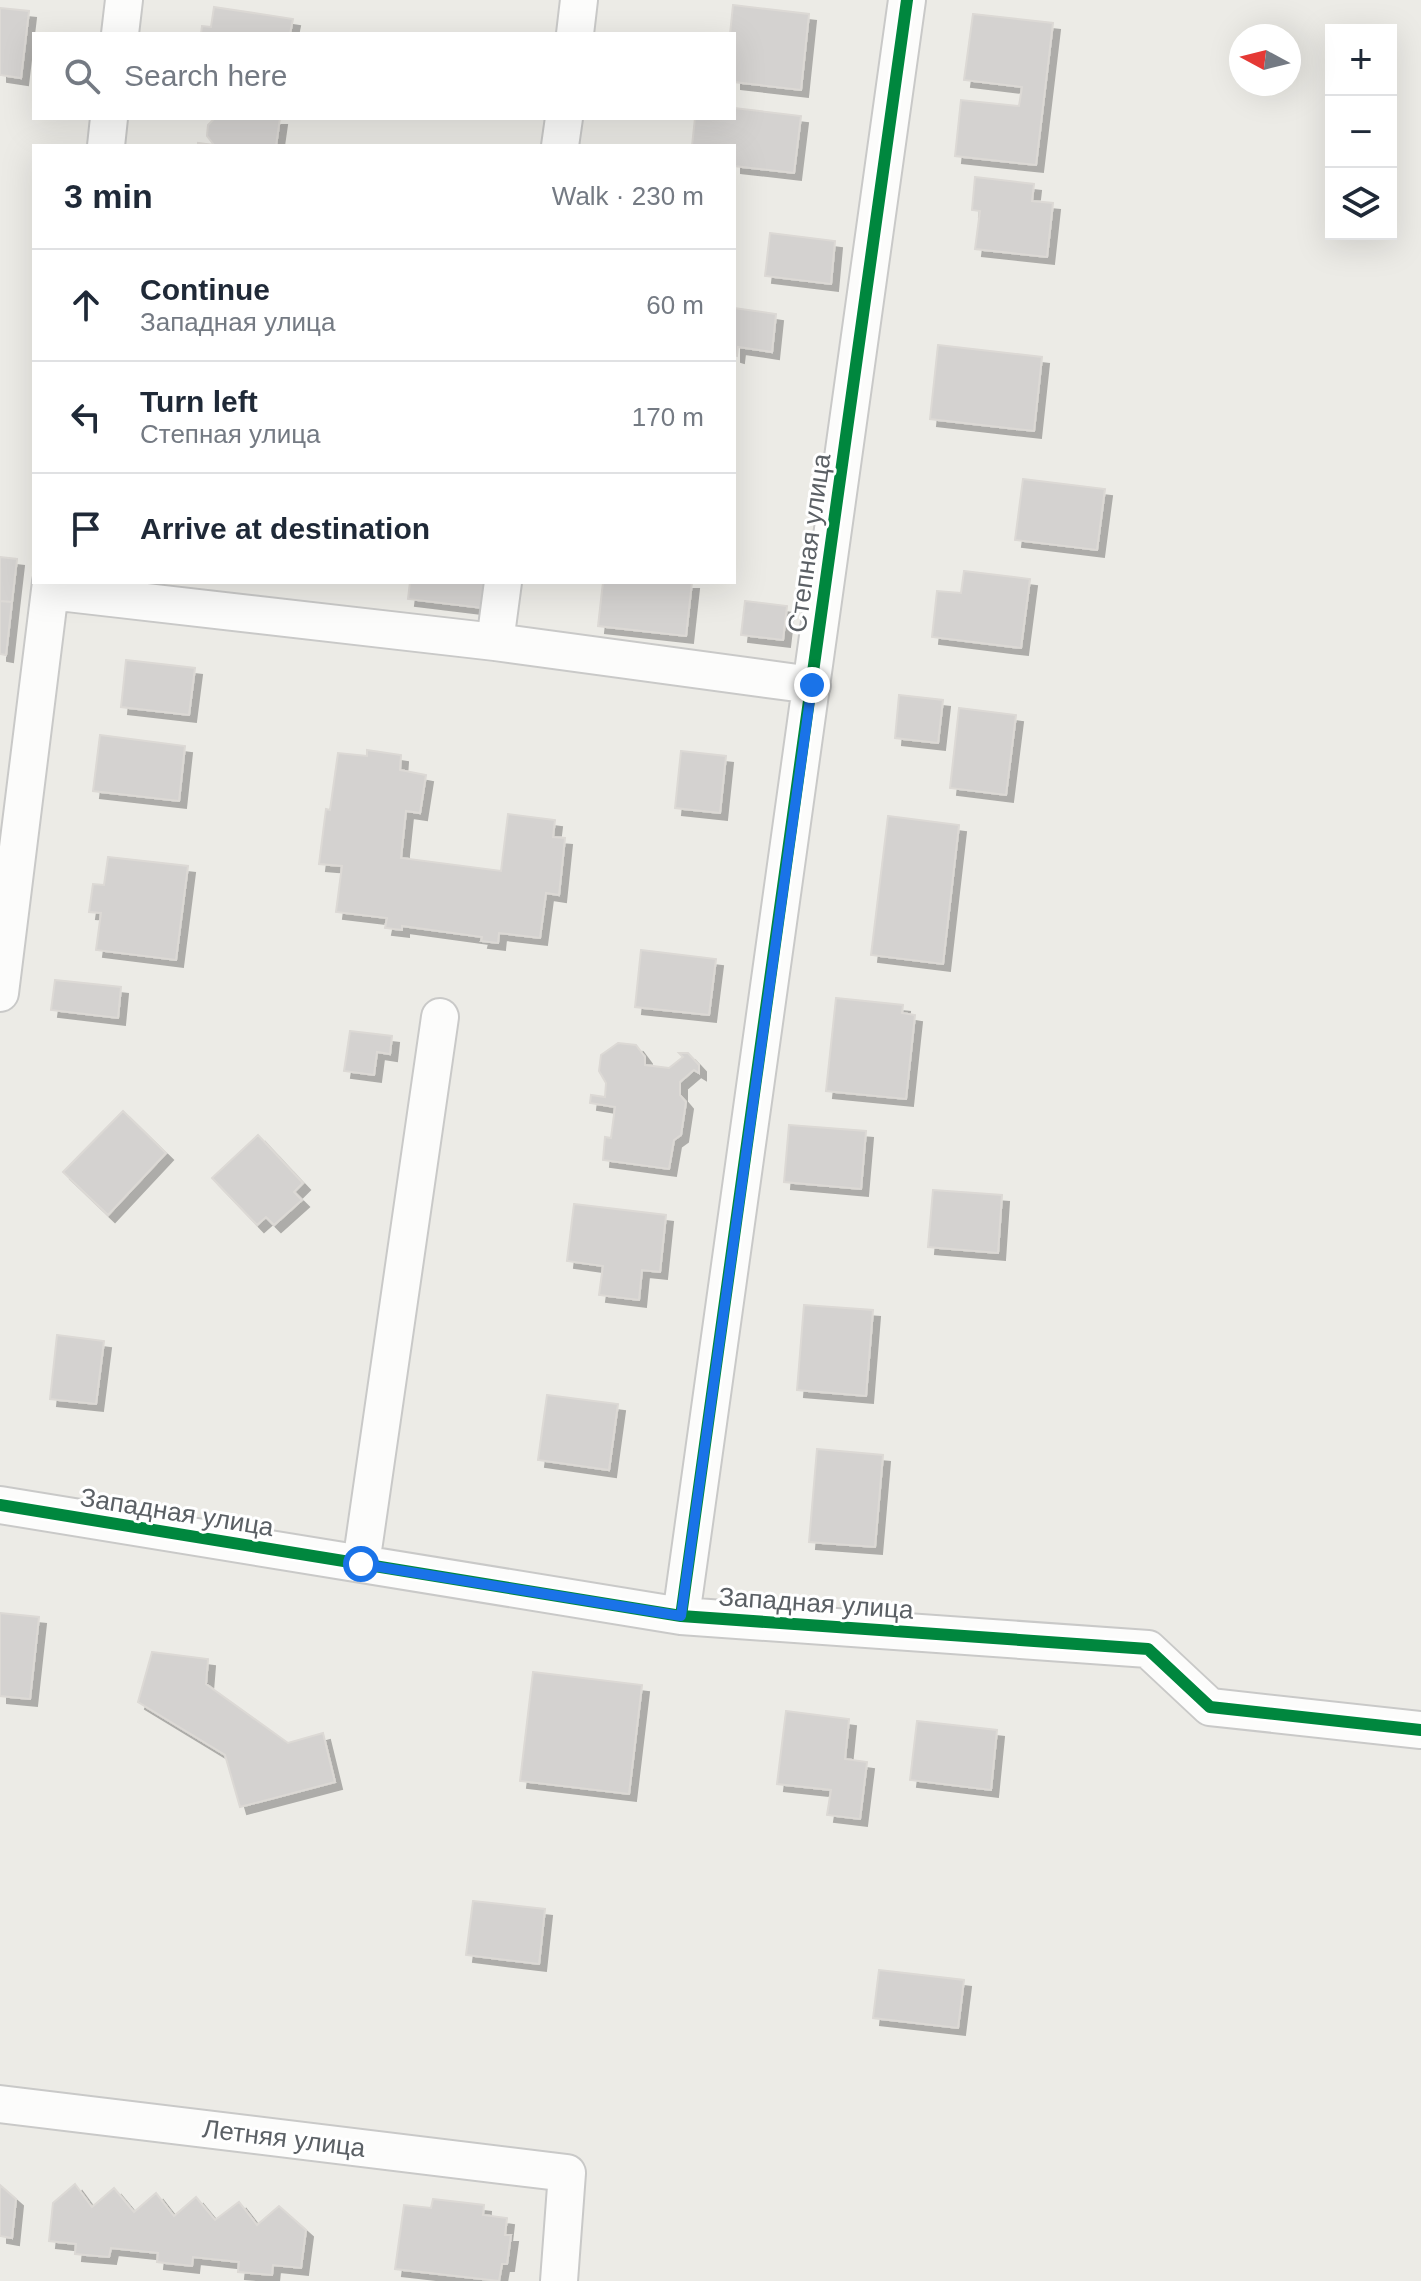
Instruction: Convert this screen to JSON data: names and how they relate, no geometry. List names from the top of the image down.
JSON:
{
  "streets": {
    "street": ["Степная улица", "Западная улица", "Летняя улица"]
  },
  "crossings": [
    ["Степная улица", "Западная улица"]
  ],
  "north": "left",
  "page": {
    "map_buttons": ["+", "−"],
    "search": "Search here",
    "heading": ["3 min", "Walk · 230 m"],
    "list": [
      ["Continue", "Западная улица", "60 m"],
      ["Turn left", "Степная улица", "170 m"],
      "Arrive at destination"
    ]
  }
}
